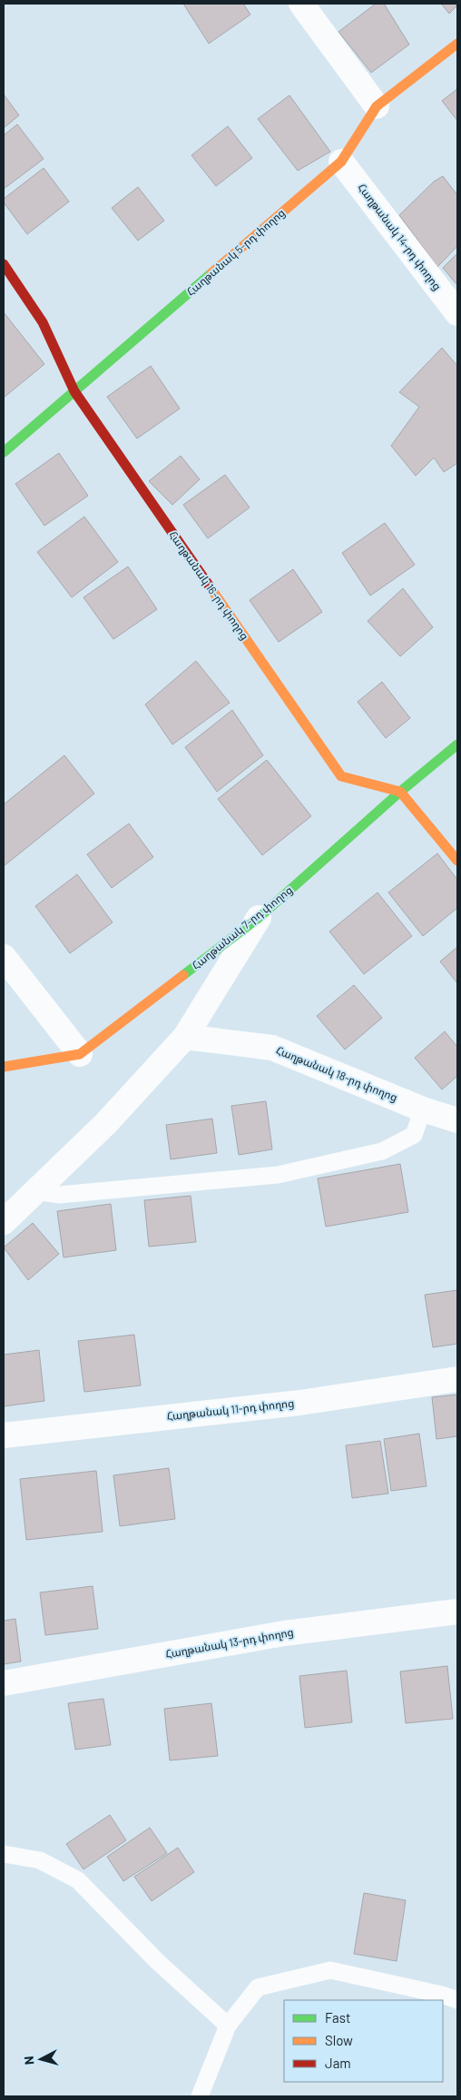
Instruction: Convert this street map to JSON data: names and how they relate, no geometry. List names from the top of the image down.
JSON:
{
  "streets": {
    "street": [
      "Հաղթանակ 14-րդ փողոց",
      "Հաղթանակ 5-րդ փողոց",
      "Հաղթանակ 16-րդ փողոց",
      "Հաղթանակ 7-րդ փողոց",
      "Հաղթանակ 18-րդ փողոց",
      "Հաղթանակ 11-րդ փողոց",
      "Հաղթանակ 13-րդ փողոց"
    ]
  },
  "crossings": [
    ["Հաղթանակ 14-րդ փողոց", "Հաղթանակ 5-րդ փողոց"],
    ["Հաղթանակ 5-րդ փողոց", "Հաղթանակ 16-րդ փողոց"],
    ["Հաղթանակ 16-րդ փողոց", "Հաղթանակ 7-րդ փողոց"]
  ],
  "legend": ["Fast", "Slow", "Jam"],
  "north": "left"
}
